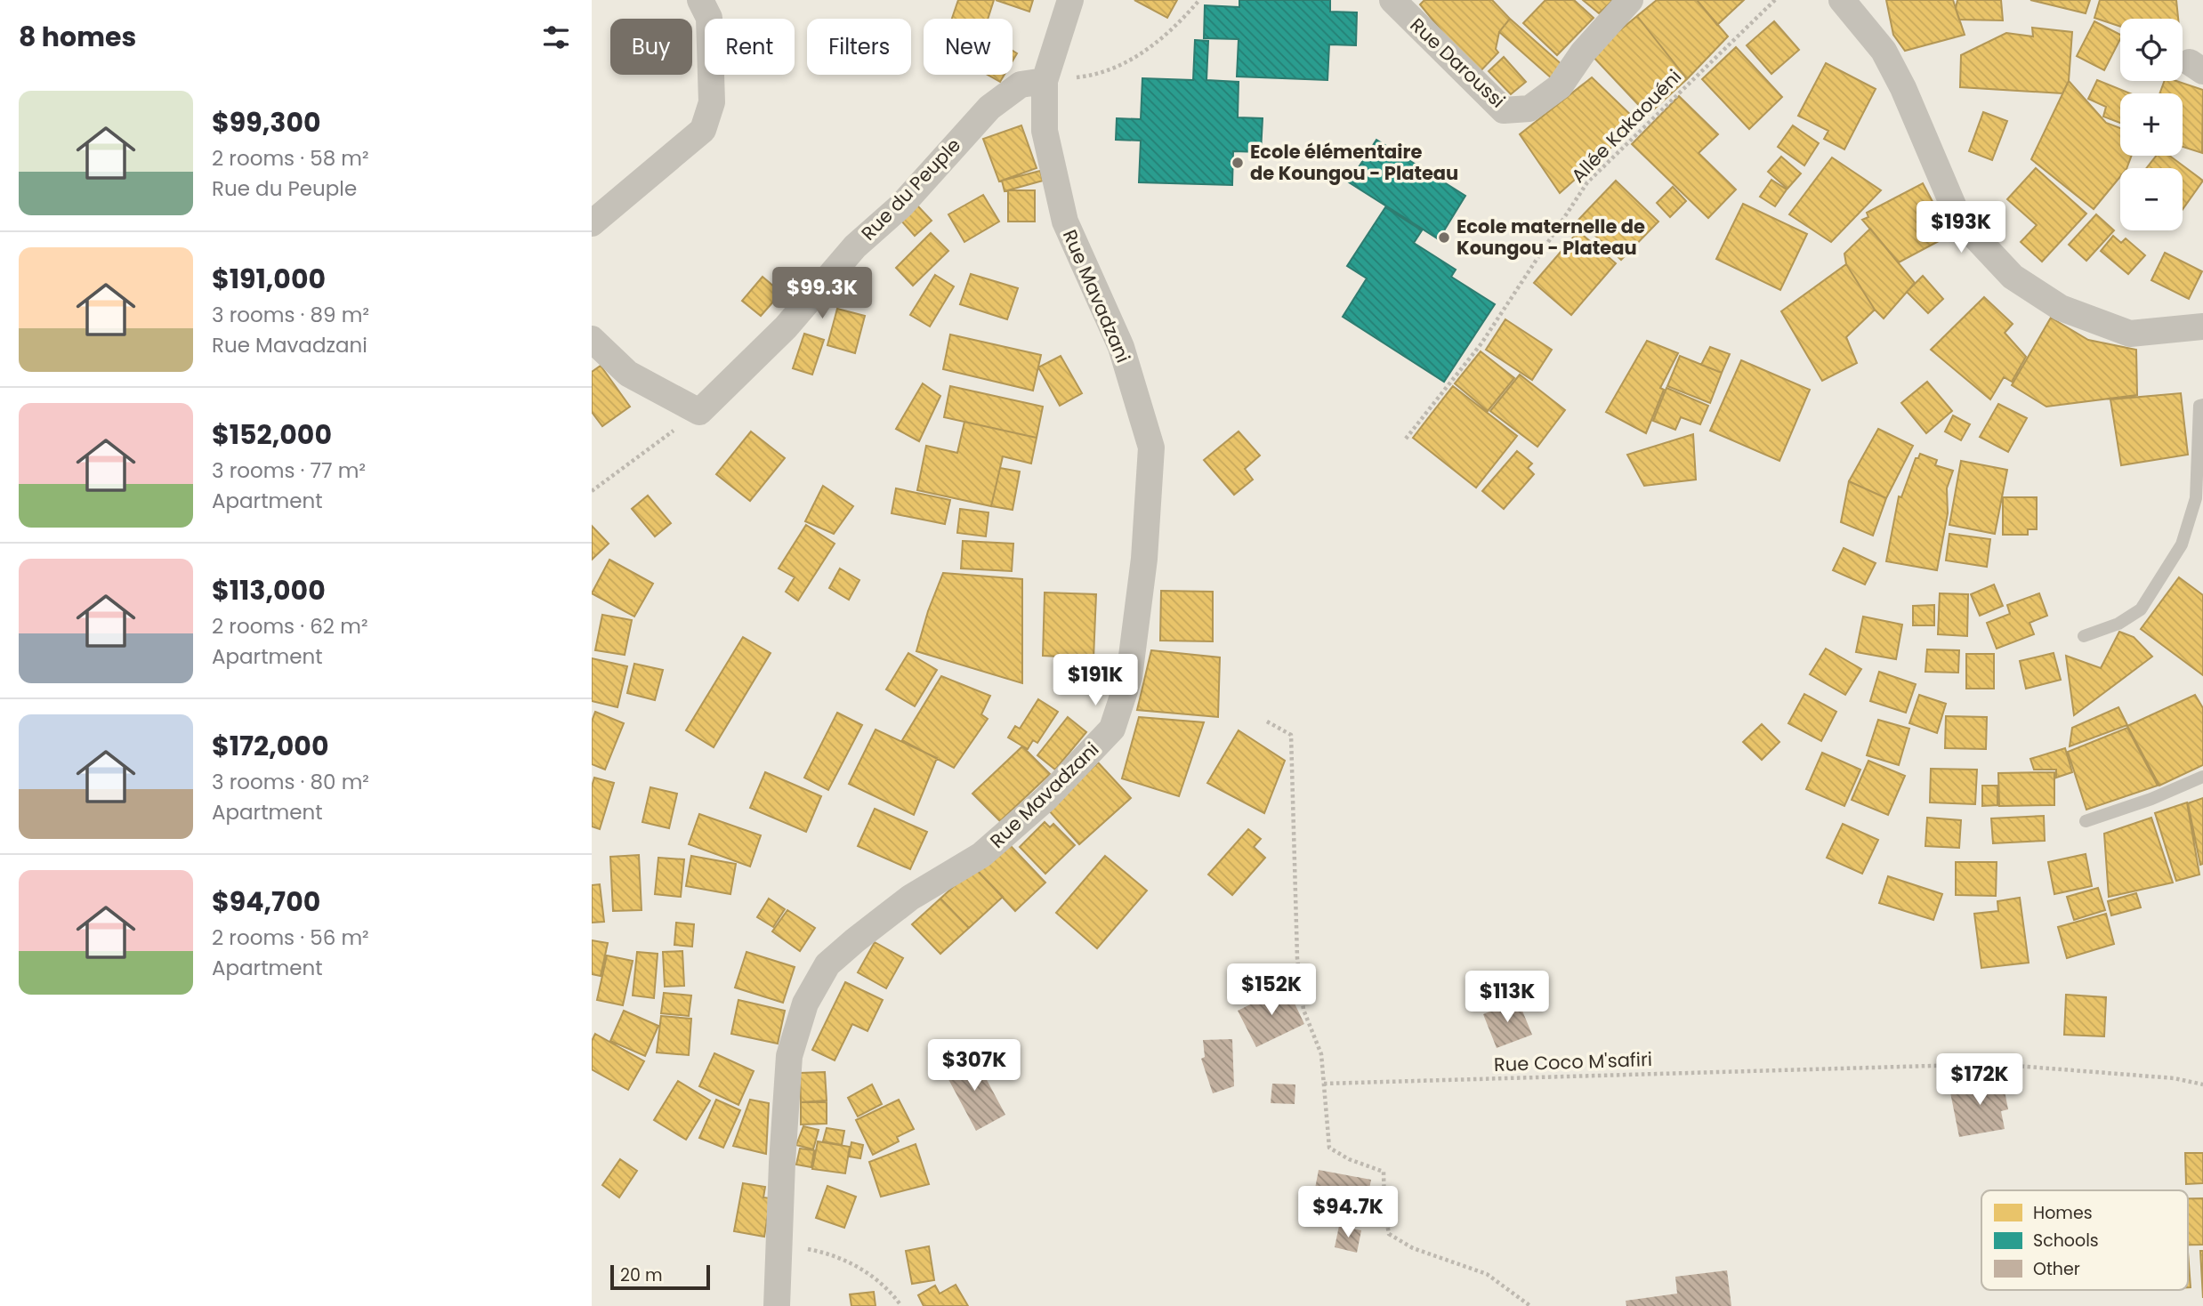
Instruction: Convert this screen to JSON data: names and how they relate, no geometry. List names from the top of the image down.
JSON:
{
  "streets": {
    "street": ["Rue Daroussi", "Rue du Peuple", "Rue Mavadzani"],
    "path": ["Allée Kakaouéni", "Rue Coco M'safiri"]
  },
  "crossings": [
    ["Rue du Peuple", "Rue Mavadzani"]
  ],
  "places": ["Ecole élémentaire de Koungou - Plateau", "Ecole maternelle de Koungou - Plateau"],
  "legend": ["Homes", "Schools", "Other"],
  "scale_bar": "20 m",
  "page": {
    "heading": "8 homes",
    "map_buttons": ["+", "−"],
    "chip": [
      "Buy",
      "Rent",
      "Filters",
      "New"
    ],
    "list": [
      {
        "name": "$99,300",
        "note": "2 rooms · 58 m² · Rue du Peuple"
      },
      {
        "name": "$191,000",
        "note": "3 rooms · 89 m² · Rue Mavadzani"
      },
      {
        "name": "$152,000",
        "note": "3 rooms · 77 m² · Apartment"
      },
      {
        "name": "$113,000",
        "note": "2 rooms · 62 m² · Apartment"
      },
      {
        "name": "$172,000",
        "note": "3 rooms · 80 m² · Apartment"
      },
      {
        "name": "$94,700",
        "note": "2 rooms · 56 m² · Apartment"
      }
    ],
    "price": [
      "$193K",
      "$99.3K",
      "$191K",
      "$152K",
      "$113K",
      "$307K",
      "$172K",
      "$94.7K"
    ],
    "scale": "20 m"
  }
}
